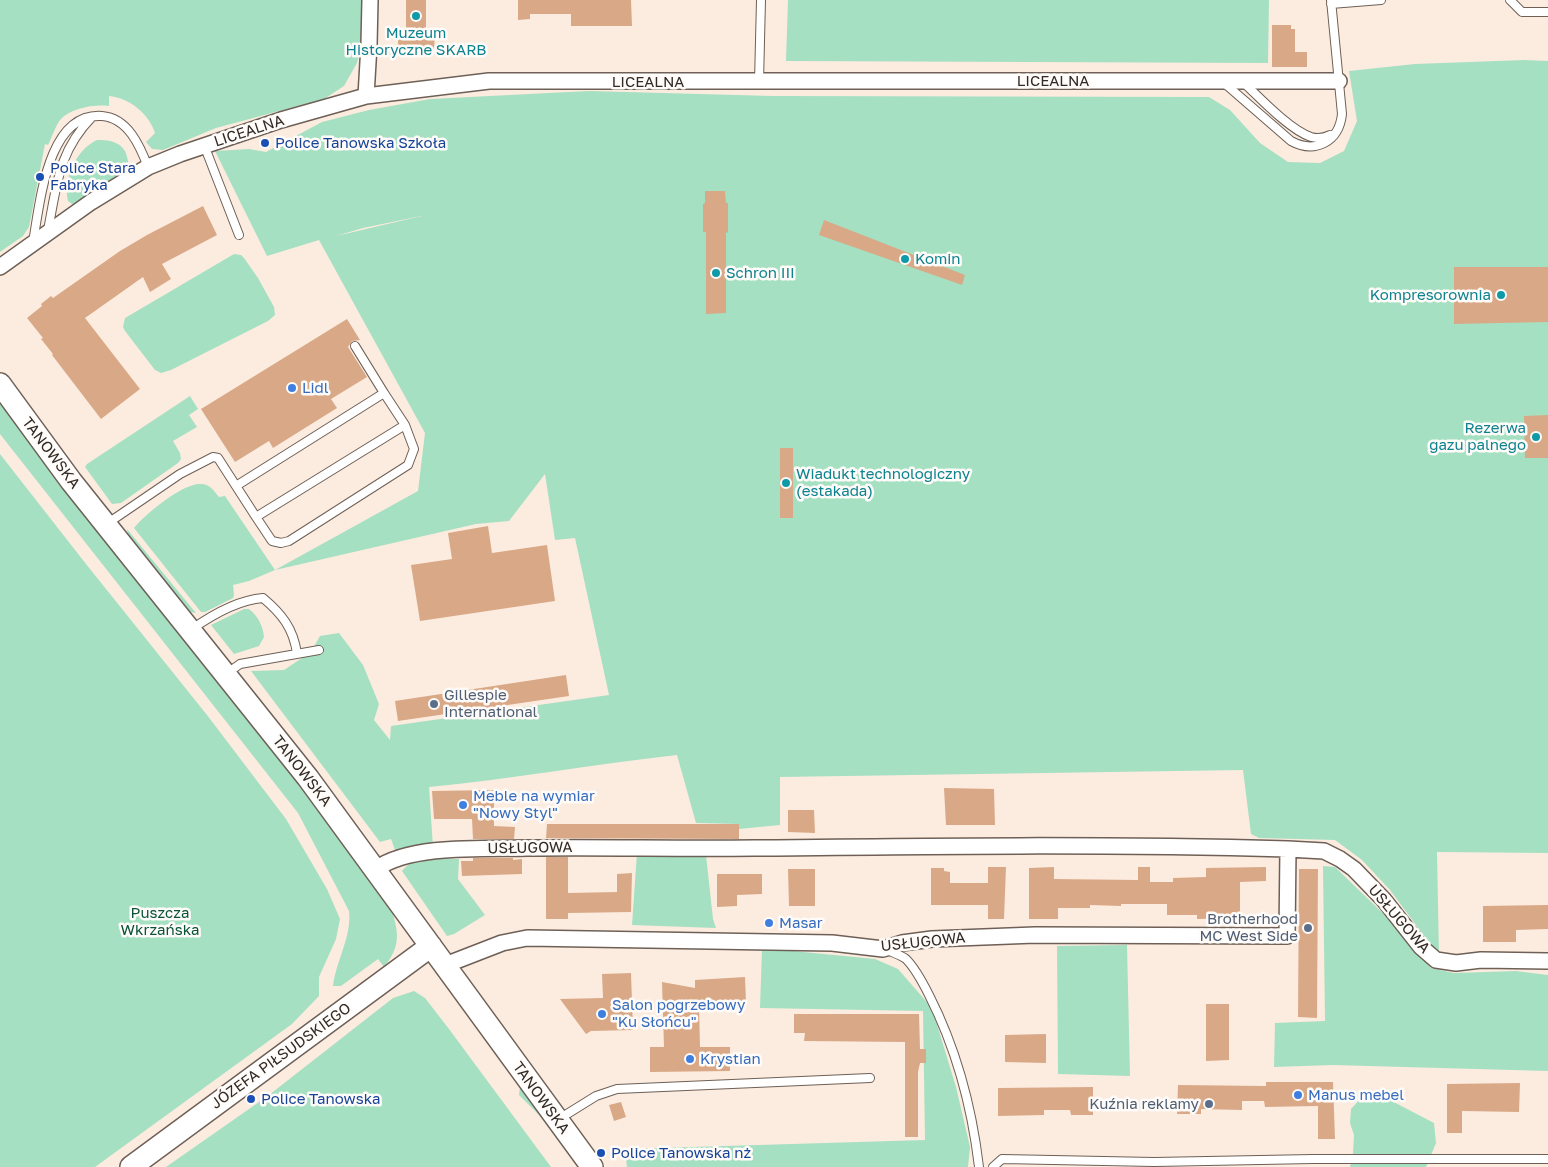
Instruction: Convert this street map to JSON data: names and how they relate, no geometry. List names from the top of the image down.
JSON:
{
  "streets": {
    "main road": ["TANOWSKA", "JÓZEFA PIŁSUDSKIEGO"],
    "street": ["LICEALNA", "USŁUGOWA"]
  },
  "crossings": [
    ["TANOWSKA", "USŁUGOWA"],
    ["TANOWSKA", "JÓZEFA PIŁSUDSKIEGO"]
  ],
  "parks": ["Puszcza Wkrzańska"],
  "places": [
    "Muzeum Historyczne SKARB",
    "Police Tanowska Szkoła",
    "Police Stara Fabryka",
    "Komin",
    "Schron III",
    "Kompresorownia",
    "Lidl",
    "Rezerwa gazu palnego",
    "Wiadukt technologiczny (estakada)",
    "Gillespie International",
    "Meble na wymiar \"Nowy Styl\"",
    "Masar",
    "Brotherhood MC West Side",
    "Salon pogrzebowy \"Ku Słońcu\"",
    "Krystian",
    "Manus mebel",
    "Police Tanowska",
    "Kuźnia reklamy",
    "Police Tanowska nż"
  ]
}
